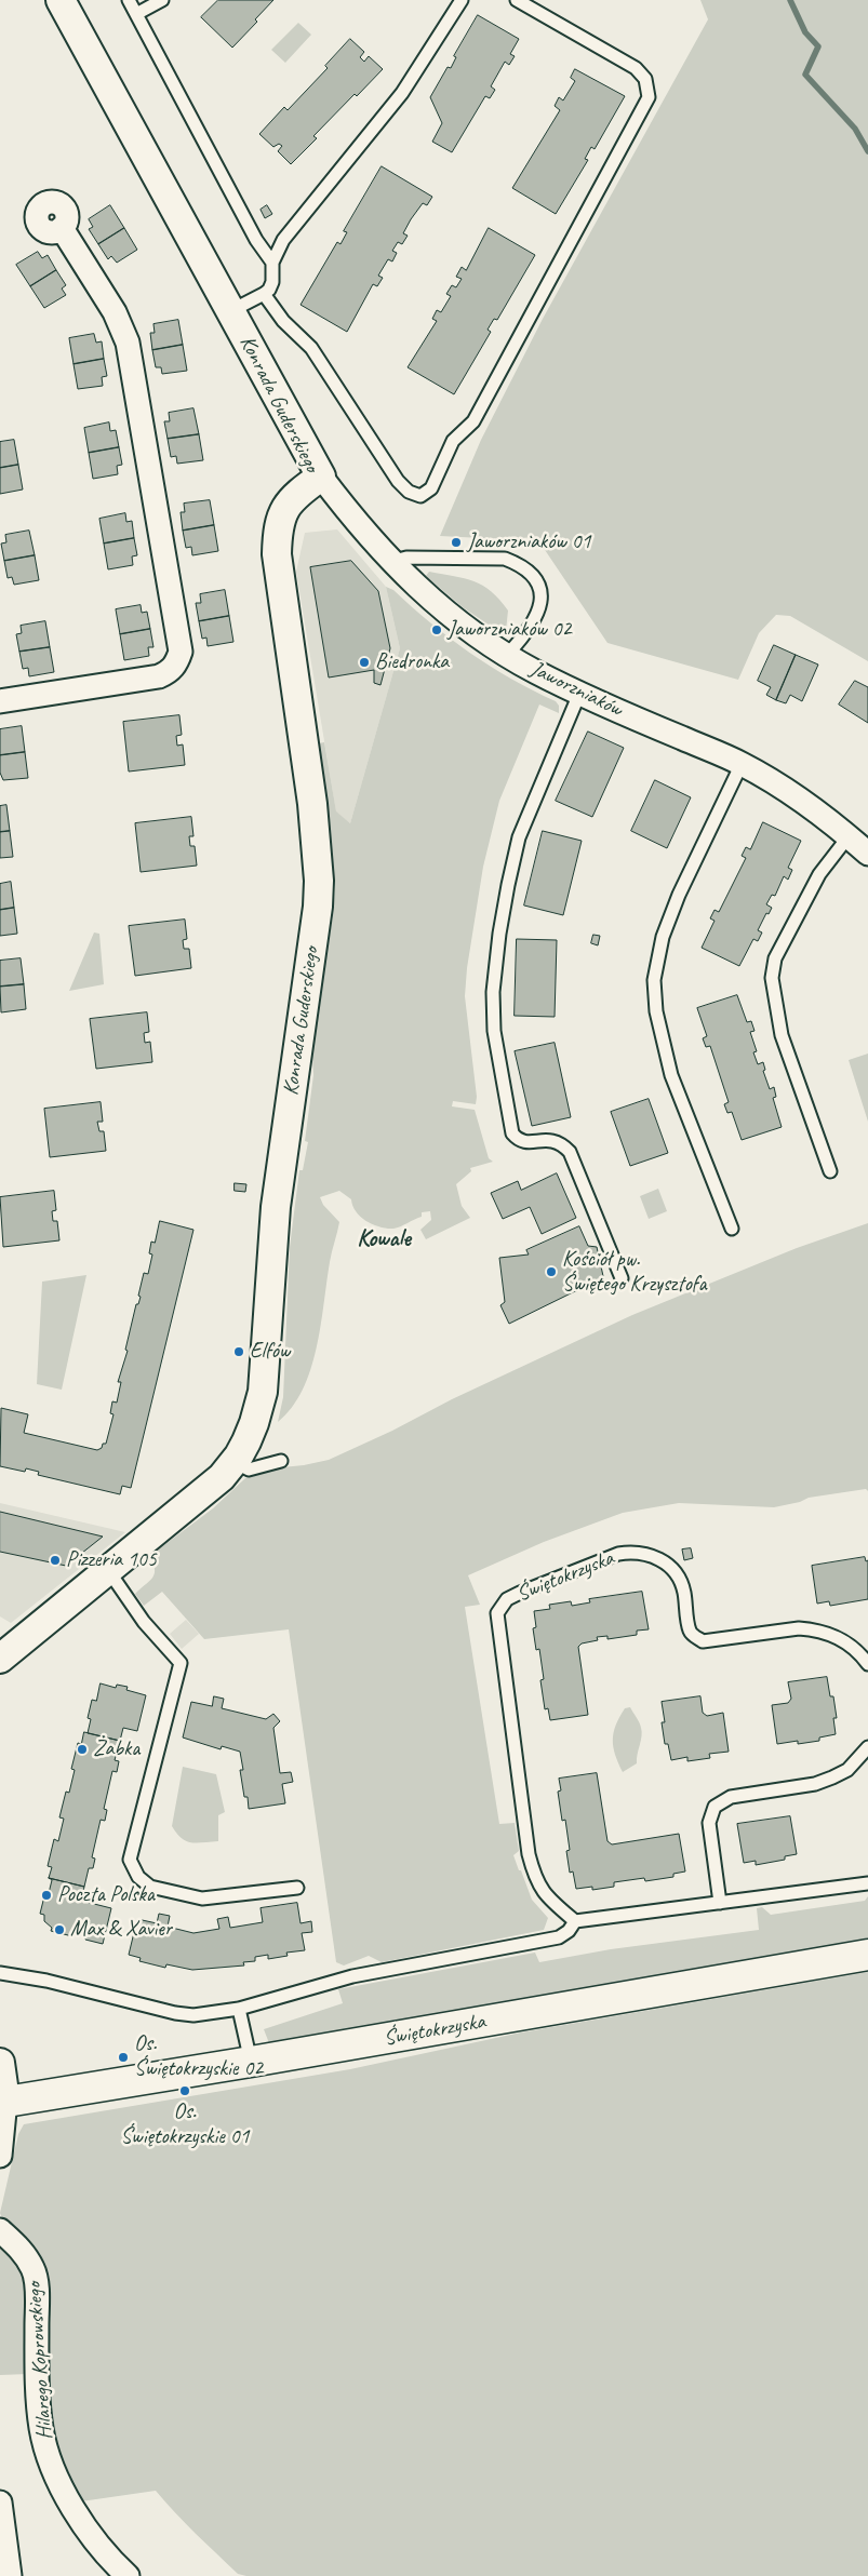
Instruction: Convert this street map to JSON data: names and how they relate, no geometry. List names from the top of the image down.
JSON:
{
  "streets": {
    "main road": ["Świętokrzyska"],
    "street": ["Konrada Guderskiego", "Jaworzniaków", "Hilarego Koprowskiego"]
  },
  "crossings": [
    ["Konrada Guderskiego", "Jaworzniaków"]
  ],
  "districts": ["Kowale"],
  "places": [
    "Jaworzniaków 01",
    "Jaworzniaków 02",
    "Biedronka",
    "Kościół pw. Świętego Krzysztofa",
    "Elfów",
    "Pizzeria 105",
    "Żabka",
    "Poczta Polska",
    "Max & Xavier",
    "Os. Świętokrzyskie 02",
    "Os. Świętokrzyskie 01"
  ]
}
